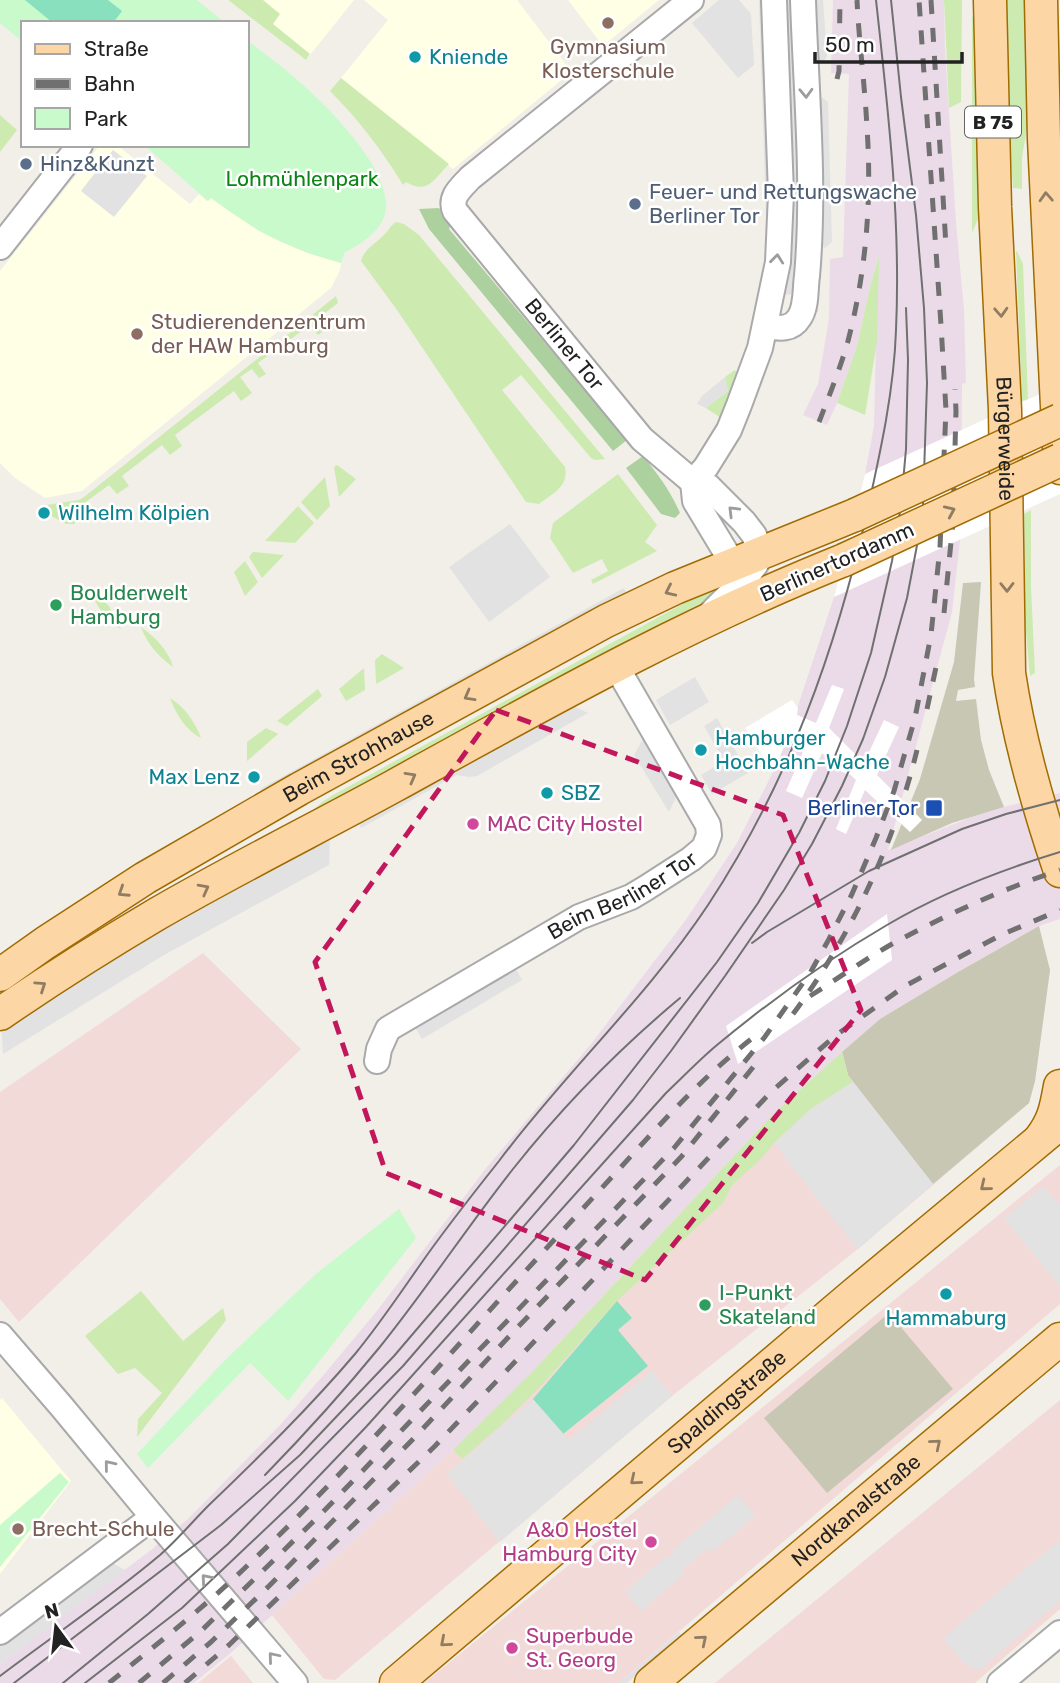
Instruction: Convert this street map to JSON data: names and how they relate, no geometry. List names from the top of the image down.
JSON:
{
  "streets": {
    "main road": [
      "B 75",
      "Bürgerweide",
      "Berlinertordamm",
      "Beim Strohhause",
      "Spaldingstraße",
      "Nordkanalstraße"
    ],
    "street": ["Berliner Tor", "Beim Berliner Tor"]
  },
  "crossings": [
    ["Berlinertordamm", "Beim Strohhause"],
    ["Berlinertordamm", "Beim Berliner Tor"],
    ["Beim Strohhause", "Beim Berliner Tor"]
  ],
  "one_way": ["Spaldingstraße", "Nordkanalstraße"],
  "parks": ["Lohmühlenpark"],
  "places": {
    "other": [
      "Gymnasium Klosterschule",
      "Kniende",
      "Hinz&Kunzt",
      "Feuer- und Rettungswache Berliner Tor",
      "Studierendenzentrum der HAW Hamburg",
      "Wilhelm Kölpien",
      "Boulderwelt Hamburg",
      "Hamburger Hochbahn-Wache",
      "Max Lenz",
      "SBZ",
      "MAC City Hostel",
      "Hammaburg",
      "I-Punkt Skateland",
      "Brecht-Schule",
      "A&O Hostel Hamburg City",
      "Superbude St. Georg"
    ],
    "transit": ["Berliner Tor"]
  },
  "legend": ["Straße", "Bahn", "Park"],
  "scale_bar": "50 m",
  "north": "top"
}
